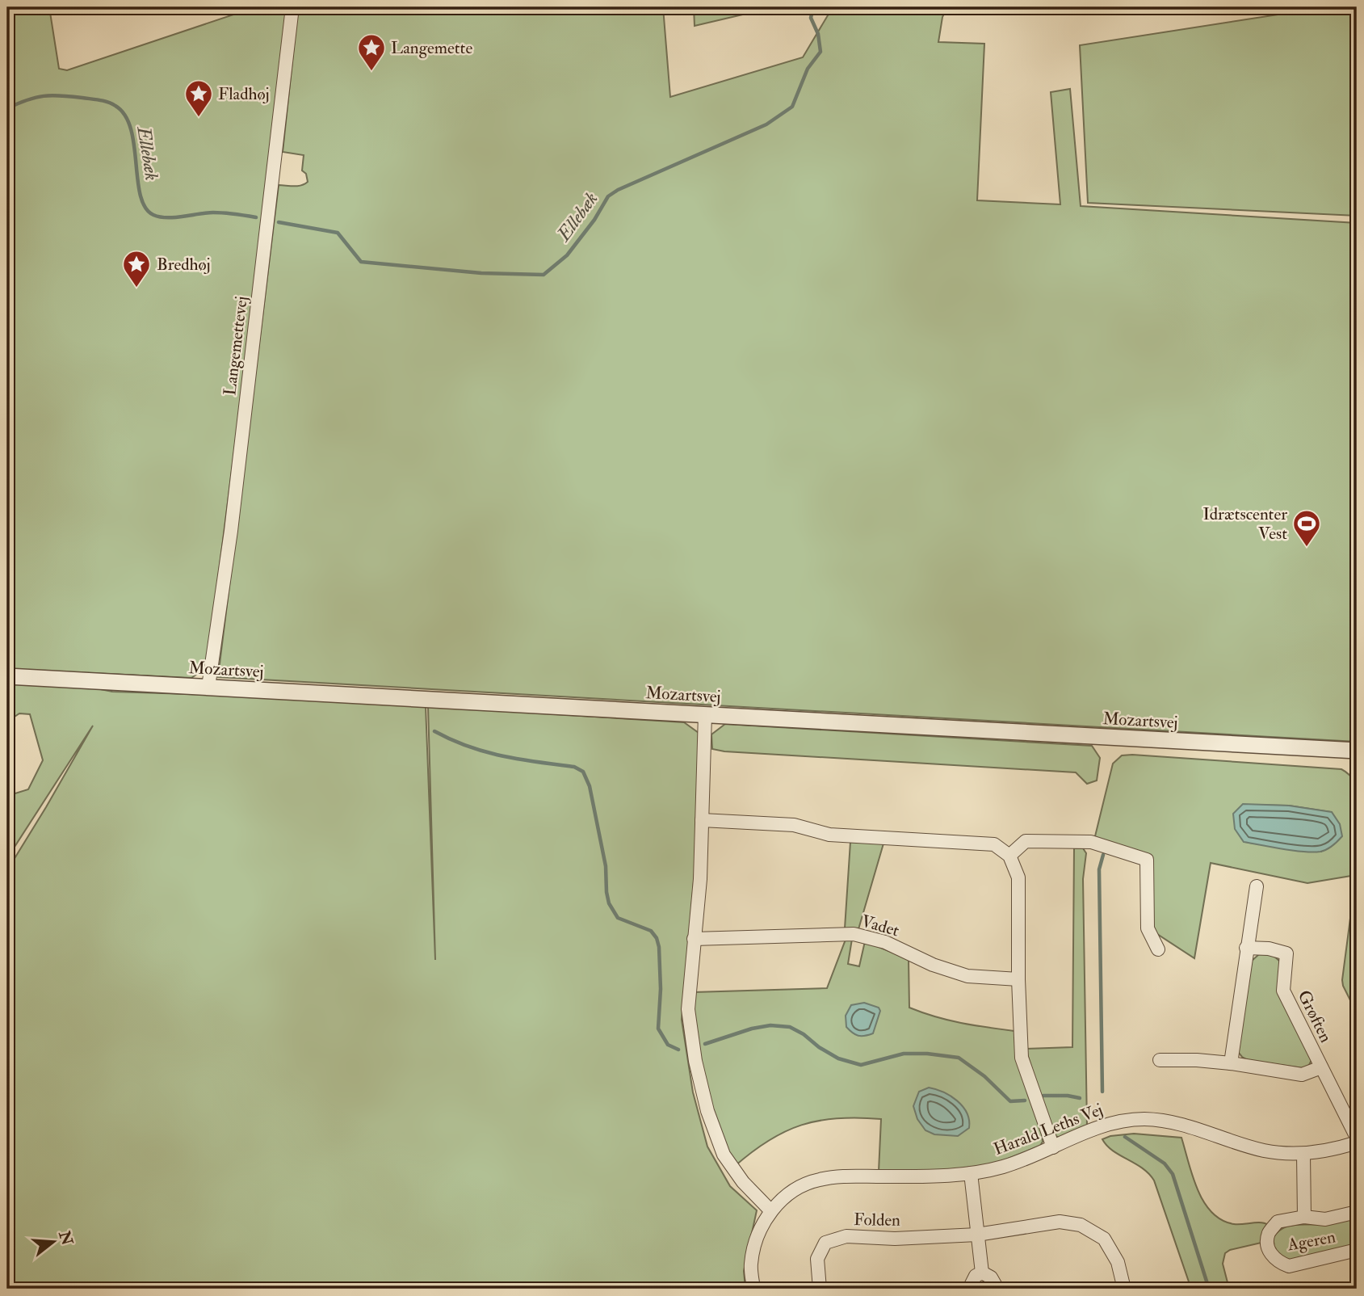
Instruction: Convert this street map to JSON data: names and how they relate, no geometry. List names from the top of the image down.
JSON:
{
  "streets": {
    "street": [
      "Langemettevej",
      "Mozartsvej",
      "Vadet",
      "Grøften",
      "Harald Leths Vej",
      "Folden",
      "Ageren"
    ]
  },
  "crossings": [
    ["Langemettevej", "Mozartsvej"],
    ["Harald Leths Vej", "Ageren"]
  ],
  "water": ["Ellebæk"],
  "places": {
    "place": ["Langemette", "Fladhøj", "Bredhøj"],
    "sports": ["Idrætscenter Vest"]
  },
  "north": "right"
}
